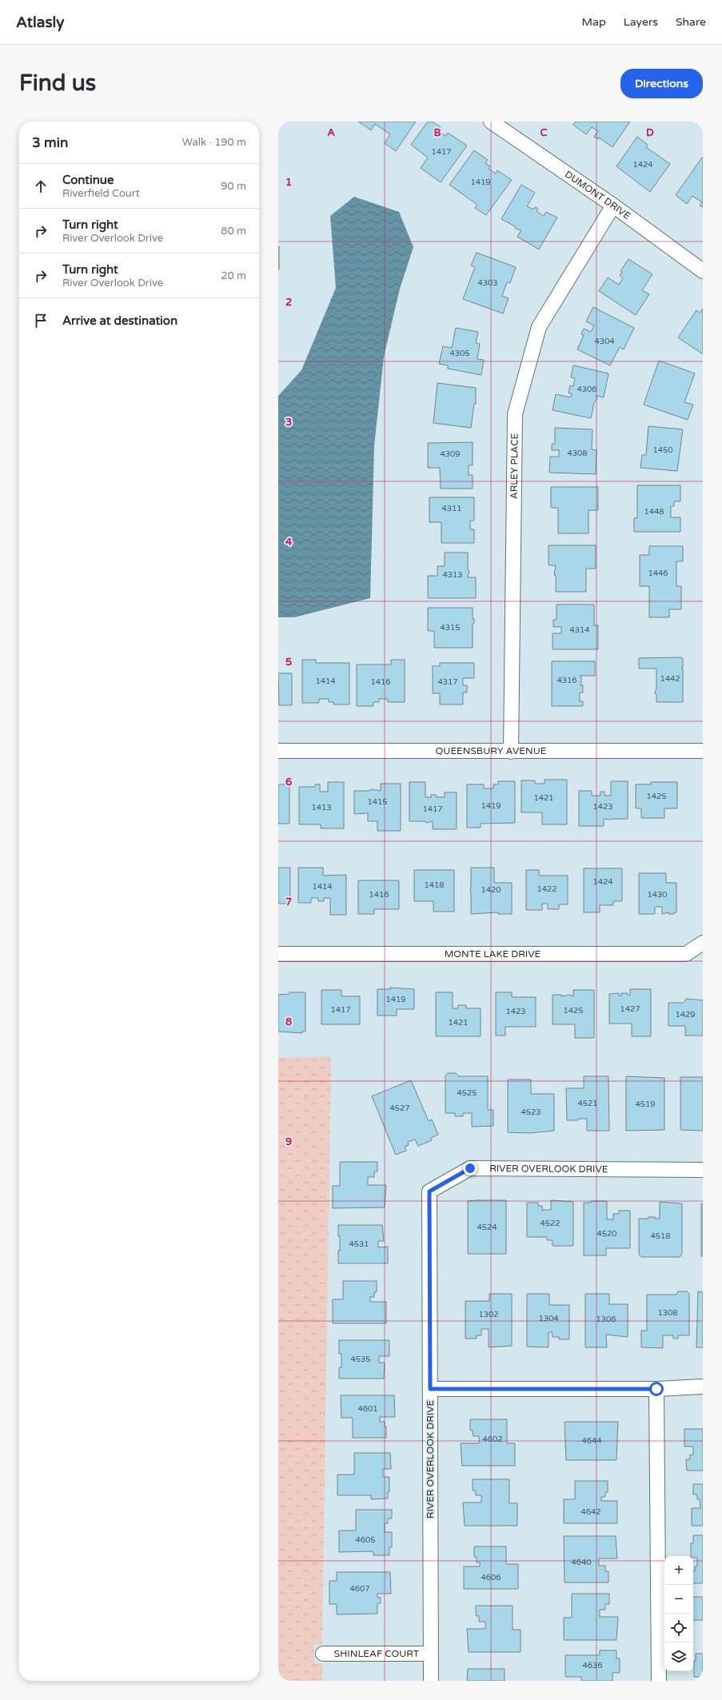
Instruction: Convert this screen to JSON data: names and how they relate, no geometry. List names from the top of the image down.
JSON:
{
  "streets": {
    "street": [
      "DUMONT DRIVE",
      "ARLEY PLACE",
      "QUEENSBURY AVENUE",
      "MONTE LAKE DRIVE",
      "RIVER OVERLOOK DRIVE",
      "SHINLEAF COURT"
    ]
  },
  "crossings": [
    ["DUMONT DRIVE", "ARLEY PLACE"],
    ["ARLEY PLACE", "QUEENSBURY AVENUE"],
    ["RIVER OVERLOOK DRIVE", "SHINLEAF COURT"]
  ],
  "house_numbers": [
    "1417",
    "1424",
    "1419",
    "4303",
    "4304",
    "4305",
    "4306",
    "1450",
    "4308",
    "4309",
    "4311",
    "1448",
    "1446",
    "4313",
    "4315",
    "4314",
    "1442",
    "4316",
    "1414",
    "1416",
    "4317",
    "1425",
    "1421",
    "1415",
    "1419",
    "1423",
    "1413",
    "1417",
    "1424",
    "1418",
    "1414",
    "1422",
    "1420",
    "1416",
    "1430",
    "1419",
    "1427",
    "1417",
    "1425",
    "1423",
    "1429",
    "1421",
    "4525",
    "4521",
    "4519",
    "4527",
    "4523",
    "4522",
    "4524",
    "4520",
    "4518",
    "4531",
    "1308",
    "1302",
    "1304",
    "1306",
    "4535",
    "4601",
    "4602",
    "4644",
    "4642",
    "4605",
    "4640",
    "4606",
    "4607",
    "4636"
  ],
  "page": {
    "header": "Atlasly",
    "nav": ["Map", "Layers", "Share"],
    "buttons": "Directions",
    "title": "Find us",
    "heading": ["3 min", "Walk · 190 m"],
    "list": [
      ["Continue", "Riverfield Court", "90 m"],
      ["Turn right", "River Overlook Drive", "80 m"],
      ["Turn right", "River Overlook Drive", "20 m"],
      "Arrive at destination"
    ],
    "map_buttons": ["+", "−"]
  },
  "grid": {
    "columns": [
      "A",
      "B",
      "C",
      "D"
    ],
    "rows": [
      "1",
      "2",
      "3",
      "4",
      "5",
      "6",
      "7",
      "8",
      "9"
    ]
  }
}
